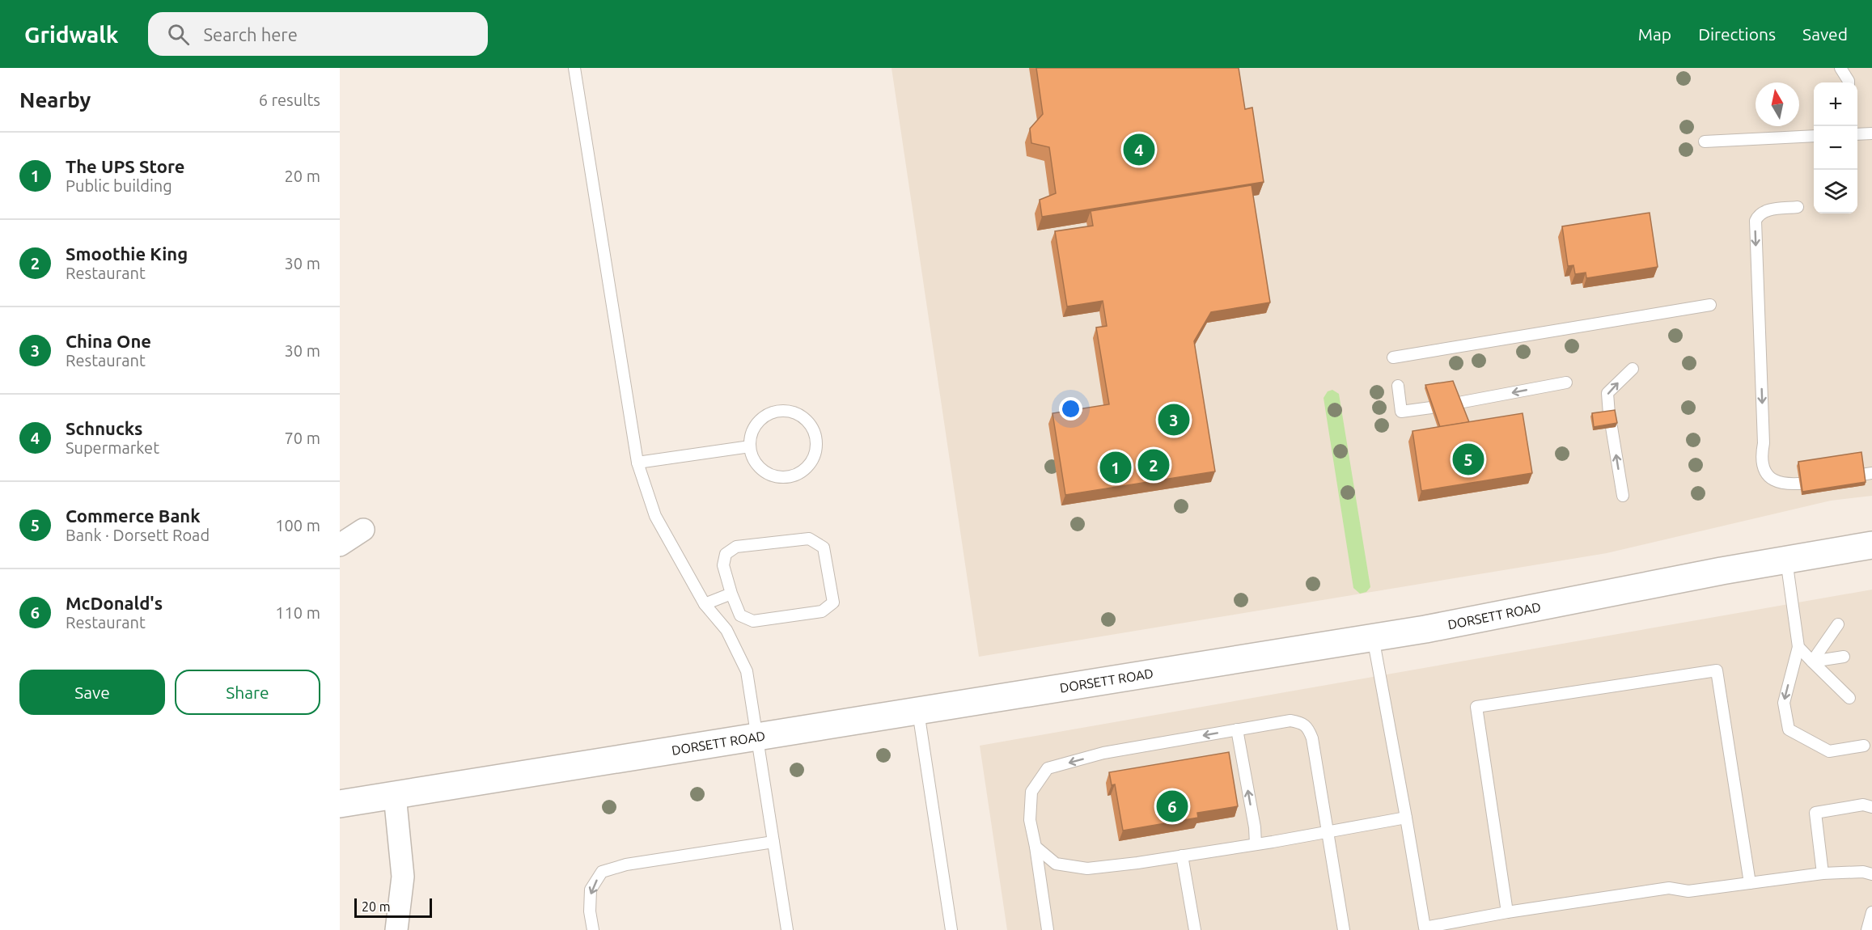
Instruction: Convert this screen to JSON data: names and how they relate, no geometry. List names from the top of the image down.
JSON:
{
  "streets": {
    "main road": ["DORSETT ROAD"]
  },
  "scale_bar": "20 m",
  "north": "top",
  "page": {
    "header": "Gridwalk",
    "search": "Search here",
    "nav": ["Map", "Directions", "Saved"],
    "heading": ["Nearby", "6 results"],
    "map_buttons": ["+", "−"],
    "list": [
      {
        "mark": "1",
        "name": "The UPS Store",
        "note": "Public building",
        "value": "20 m"
      },
      {
        "mark": "2",
        "name": "Smoothie King",
        "note": "Restaurant",
        "value": "30 m"
      },
      {
        "mark": "3",
        "name": "China One",
        "note": "Restaurant",
        "value": "30 m"
      },
      {
        "mark": "4",
        "name": "Schnucks",
        "note": "Supermarket",
        "value": "70 m"
      },
      {
        "mark": "5",
        "name": "Commerce Bank",
        "note": "Bank · Dorsett Road",
        "value": "100 m"
      },
      {
        "mark": "6",
        "name": "McDonald's",
        "note": "Restaurant",
        "value": "110 m"
      }
    ],
    "pins": [
      "4",
      "3",
      "5",
      "2",
      "1",
      "6"
    ],
    "buttons": ["Save", "Share"],
    "scale": "20 m"
  }
}
